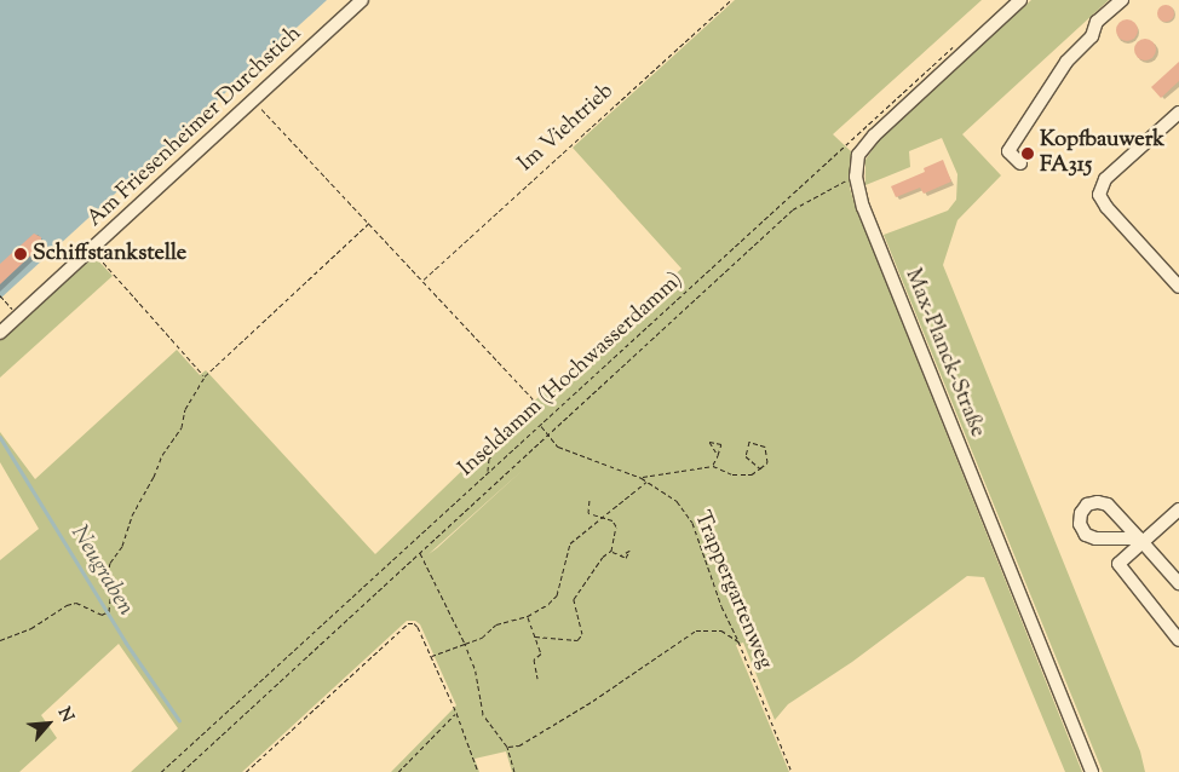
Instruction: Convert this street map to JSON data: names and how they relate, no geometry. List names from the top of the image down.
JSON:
{
  "streets": {
    "street": ["Am Friesenheimer Durchstich", "Max-Planck-Straße"],
    "path": ["Im Viehtrieb", "Inseldamm (Hochwasserdamm)", "Trappergartenweg"]
  },
  "crossings": [
    ["Inseldamm (Hochwasserdamm)", "Trappergartenweg"]
  ],
  "water": ["Neugraben"],
  "places": ["Kopfbauwerk FA315", "Schiffstankstelle"],
  "north": "top right"
}
